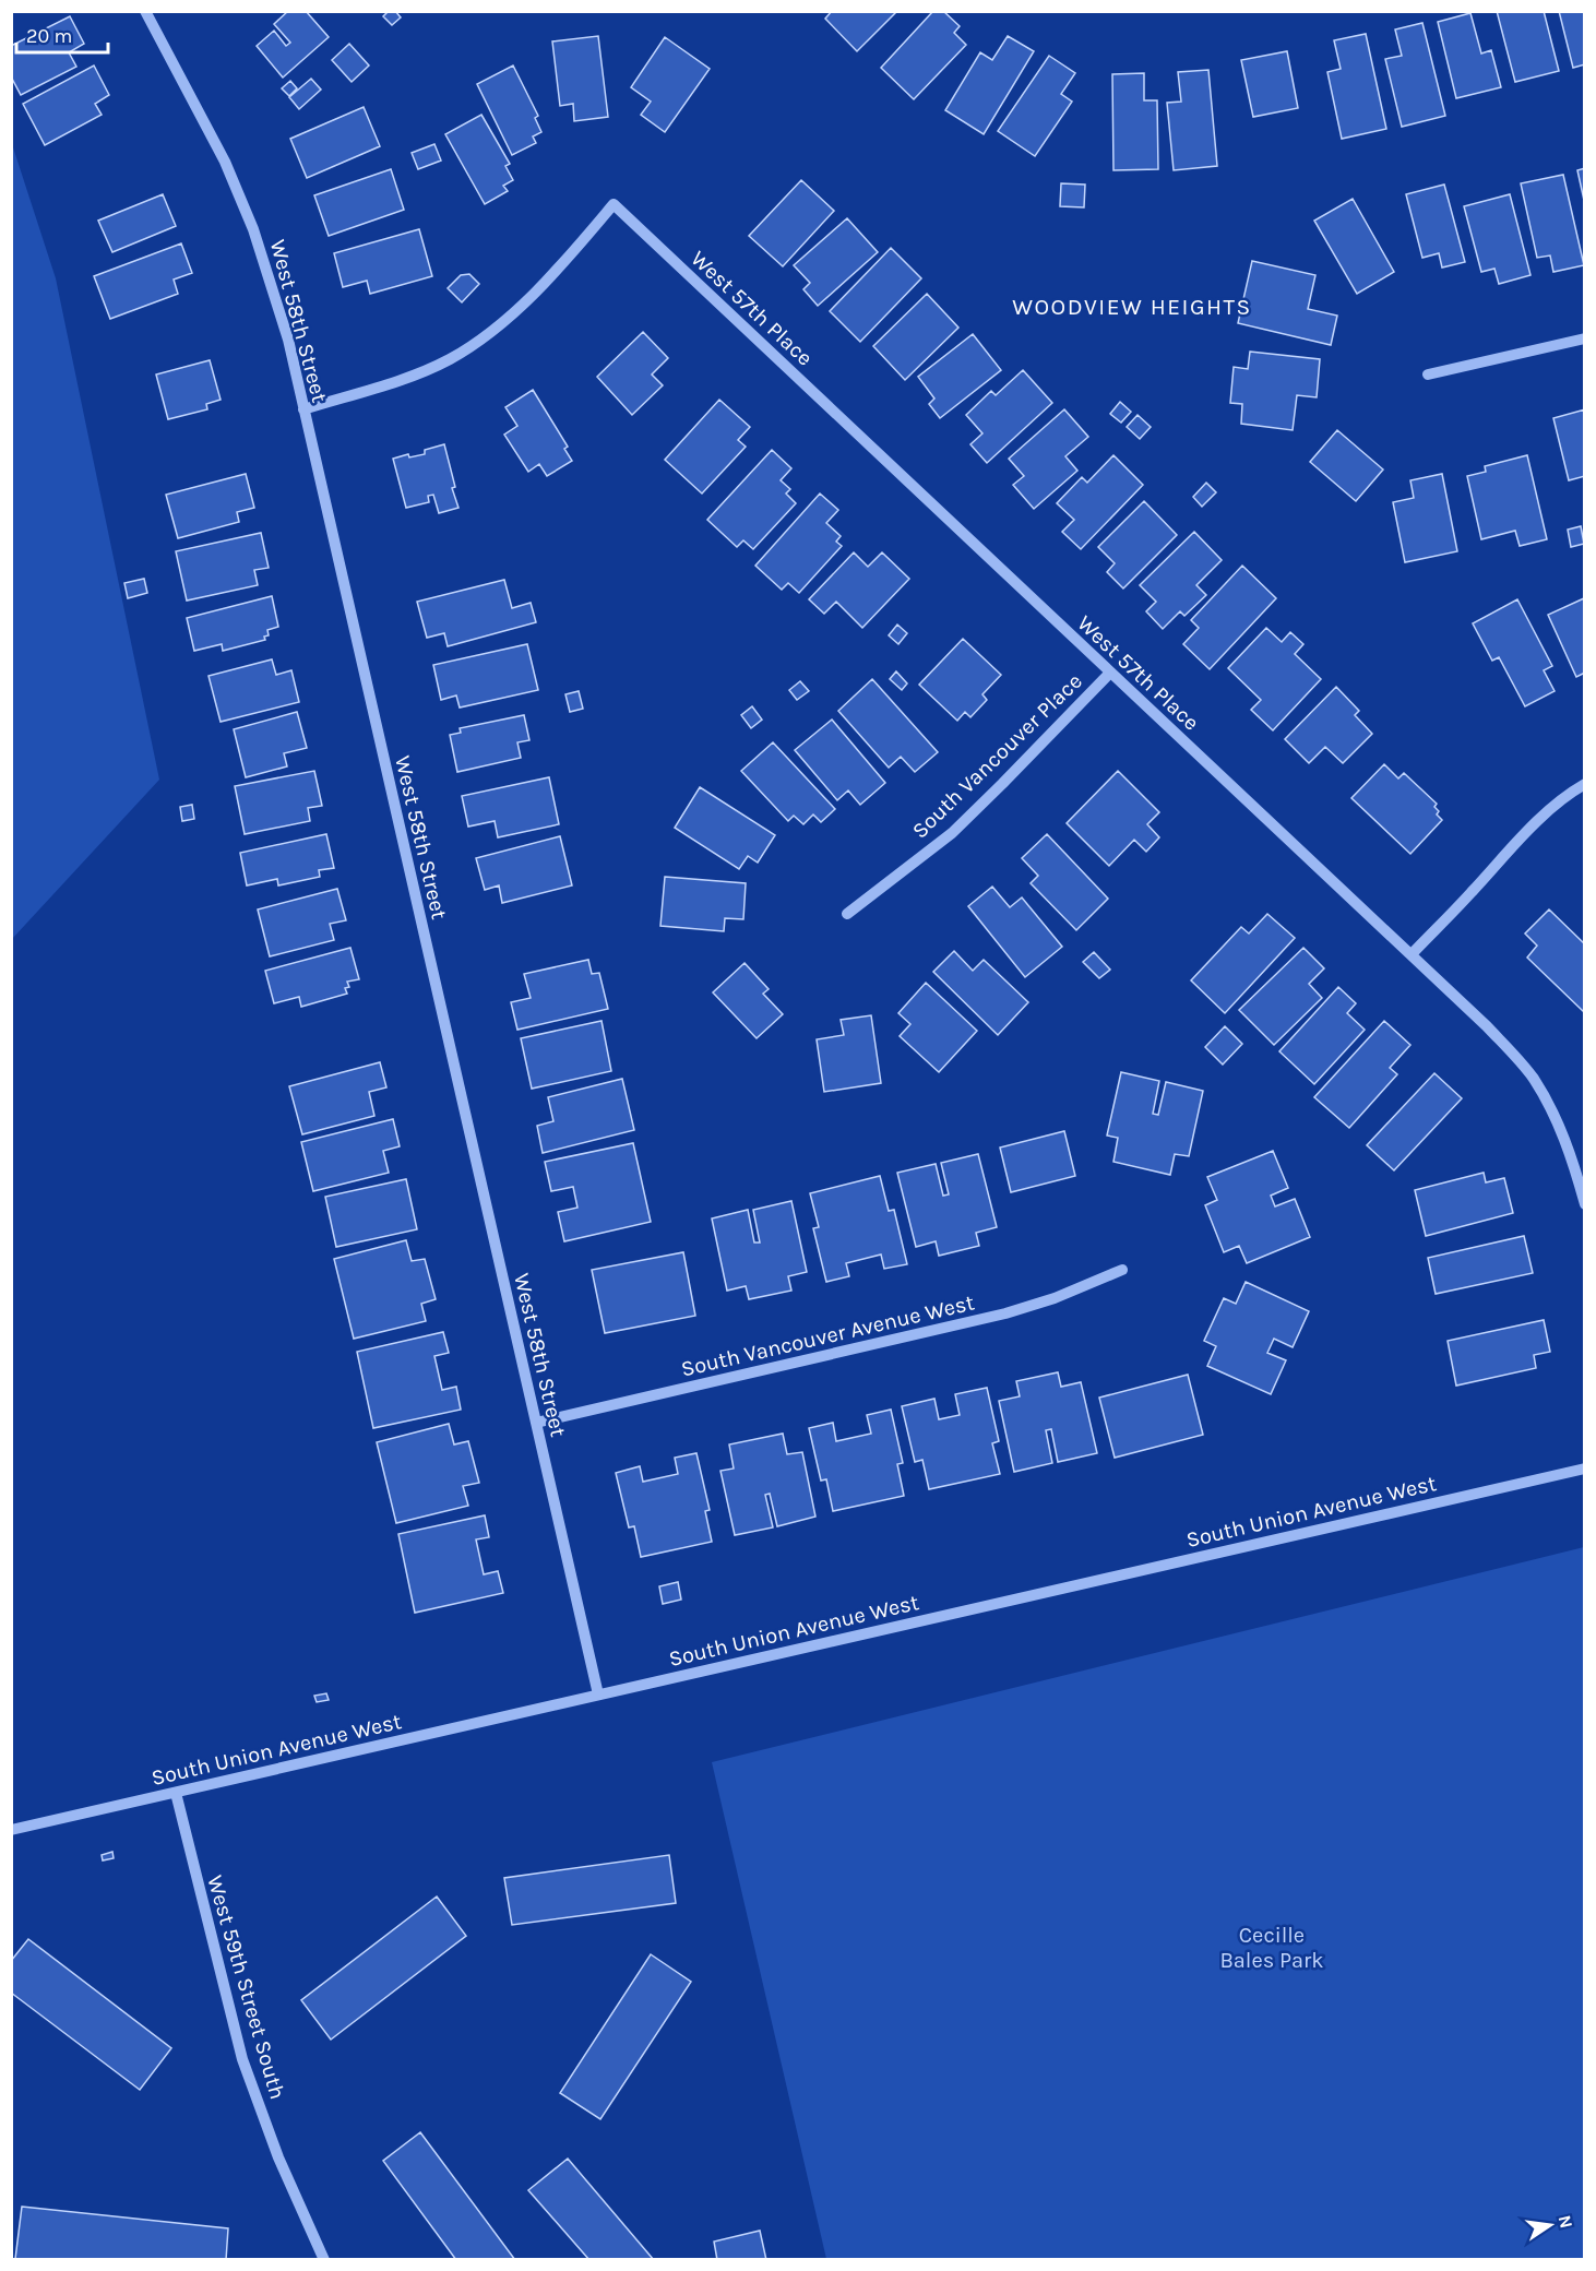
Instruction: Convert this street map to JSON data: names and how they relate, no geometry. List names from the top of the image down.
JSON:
{
  "streets": {
    "street": [
      "West 57th Place",
      "West 58th Street",
      "South Vancouver Place",
      "South Vancouver Avenue West",
      "South Union Avenue West",
      "West 59th Street South"
    ]
  },
  "crossings": [
    ["West 57th Place", "West 58th Street"],
    ["West 57th Place", "South Vancouver Place"],
    ["West 58th Street", "South Vancouver Avenue West"],
    ["West 58th Street", "South Union Avenue West"],
    ["South Union Avenue West", "West 59th Street South"]
  ],
  "districts": ["WOODVIEW HEIGHTS"],
  "parks": ["Cecille Bales Park"],
  "scale_bar": "20 m",
  "north": "right"
}
